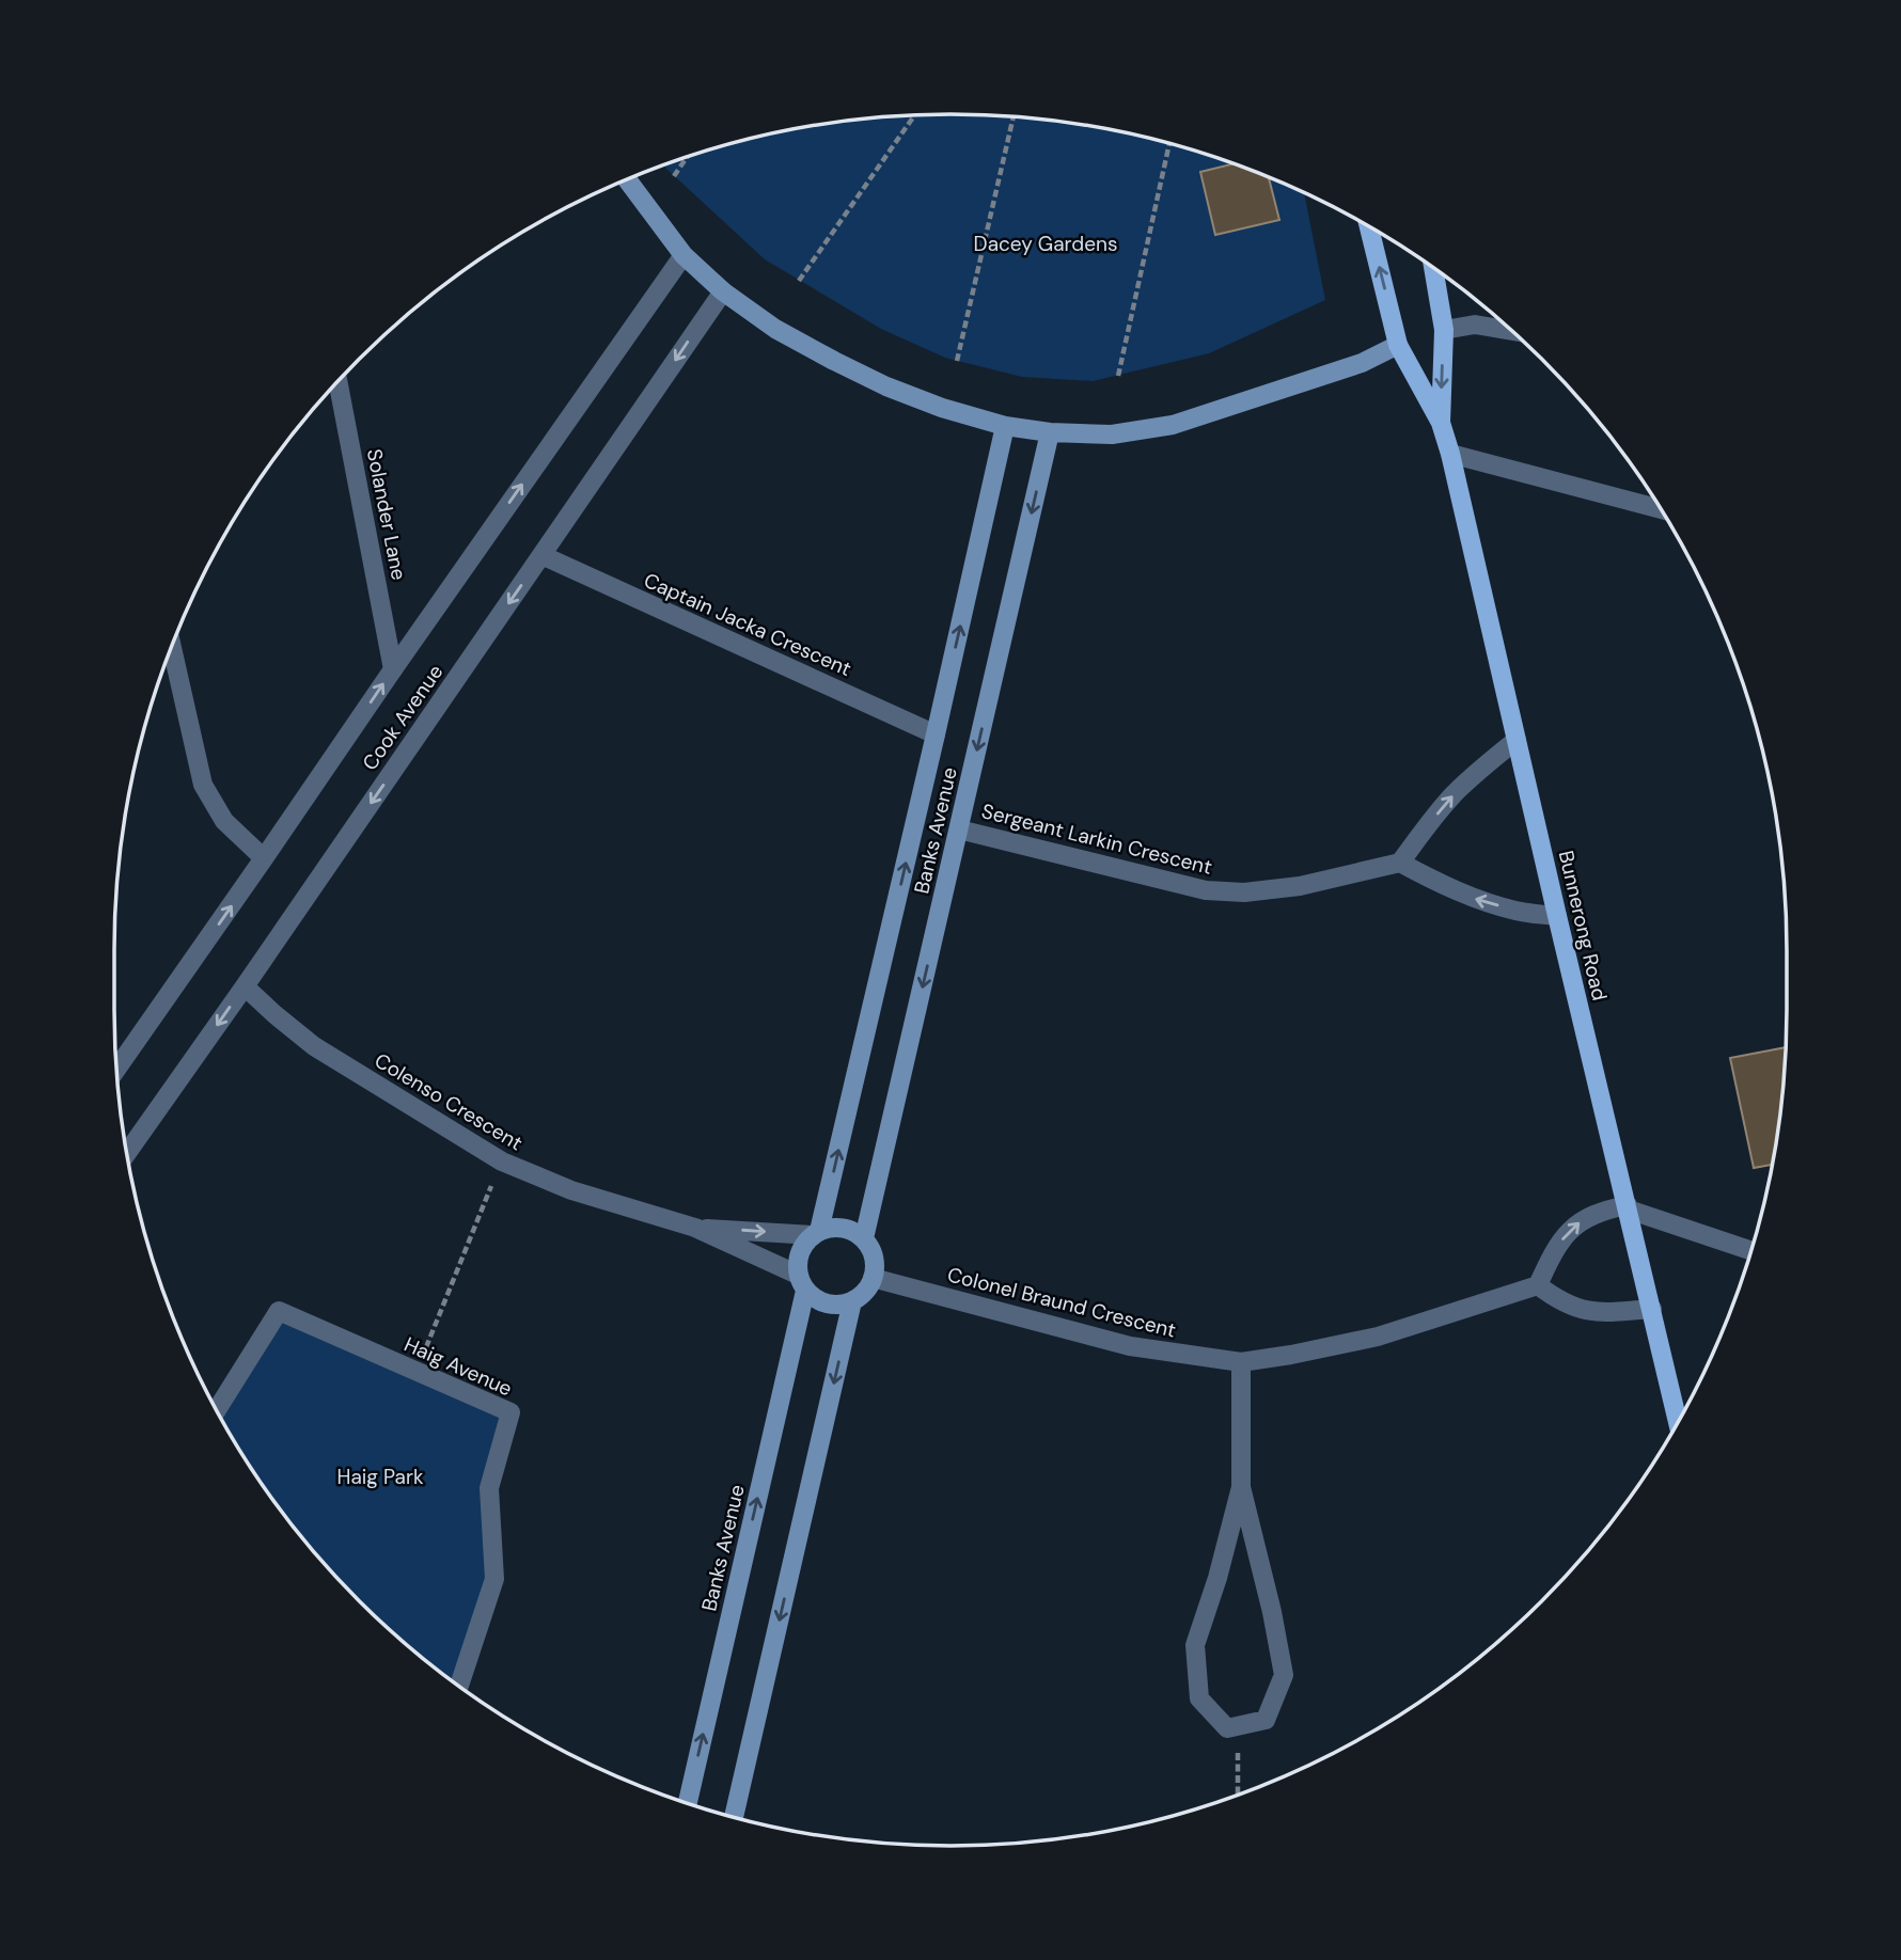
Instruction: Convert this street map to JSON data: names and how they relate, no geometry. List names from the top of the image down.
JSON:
{
  "streets": {
    "main road": ["Bunnerong Road"],
    "street": [
      "Solander Lane",
      "Captain Jacka Crescent",
      "Cook Avenue",
      "Banks Avenue",
      "Sergeant Larkin Crescent",
      "Colenso Crescent",
      "Colonel Braund Crescent",
      "Haig Avenue"
    ]
  },
  "crossings": [
    ["Solander Lane", "Cook Avenue"],
    ["Captain Jacka Crescent", "Cook Avenue"],
    ["Captain Jacka Crescent", "Banks Avenue"],
    ["Cook Avenue", "Colenso Crescent"],
    ["Banks Avenue", "Sergeant Larkin Crescent"],
    ["Banks Avenue", "Colenso Crescent"],
    ["Banks Avenue", "Colonel Braund Crescent"],
    ["Colenso Crescent", "Colonel Braund Crescent"]
  ],
  "parks": ["Dacey Gardens", "Haig Park"]
}
